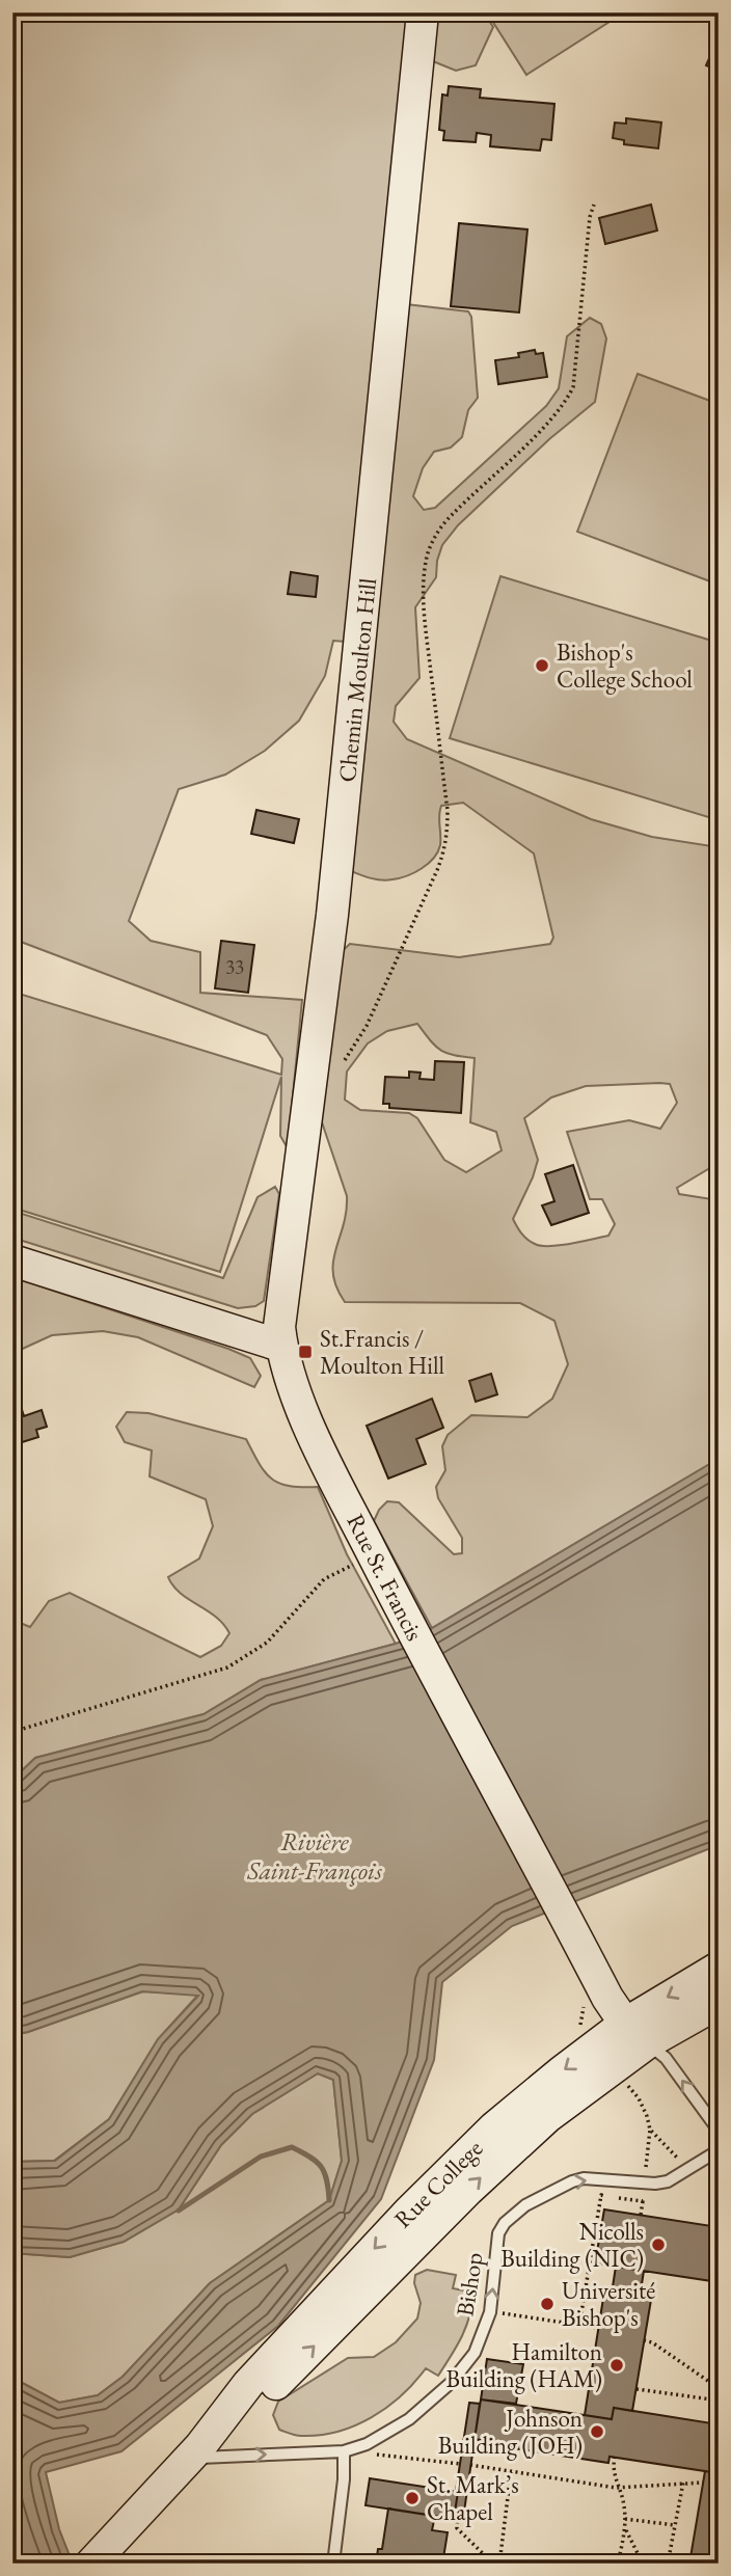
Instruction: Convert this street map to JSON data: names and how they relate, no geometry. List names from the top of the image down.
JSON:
{
  "streets": {
    "street": ["Chemin Moulton Hill", "Rue St. Francis", "Rue College"],
    "lane": ["Bishop"]
  },
  "crossings": [
    ["Chemin Moulton Hill", "Rue St. Francis"],
    ["Rue St. Francis", "Rue College"],
    ["Rue College", "Bishop"]
  ],
  "one_way": ["Bishop"],
  "water": ["Rivière Saint-François"],
  "places": {
    "other": [
      "Bishop's College School",
      "Nicolls Building (NIC)",
      "Université Bishop's",
      "Hamilton Building (HAM)",
      "Johnson Building (JOH)",
      "St. Mark’s Chapel"
    ],
    "transit": ["St.Francis / Moulton Hill"]
  },
  "house_numbers": ["33"]
}
